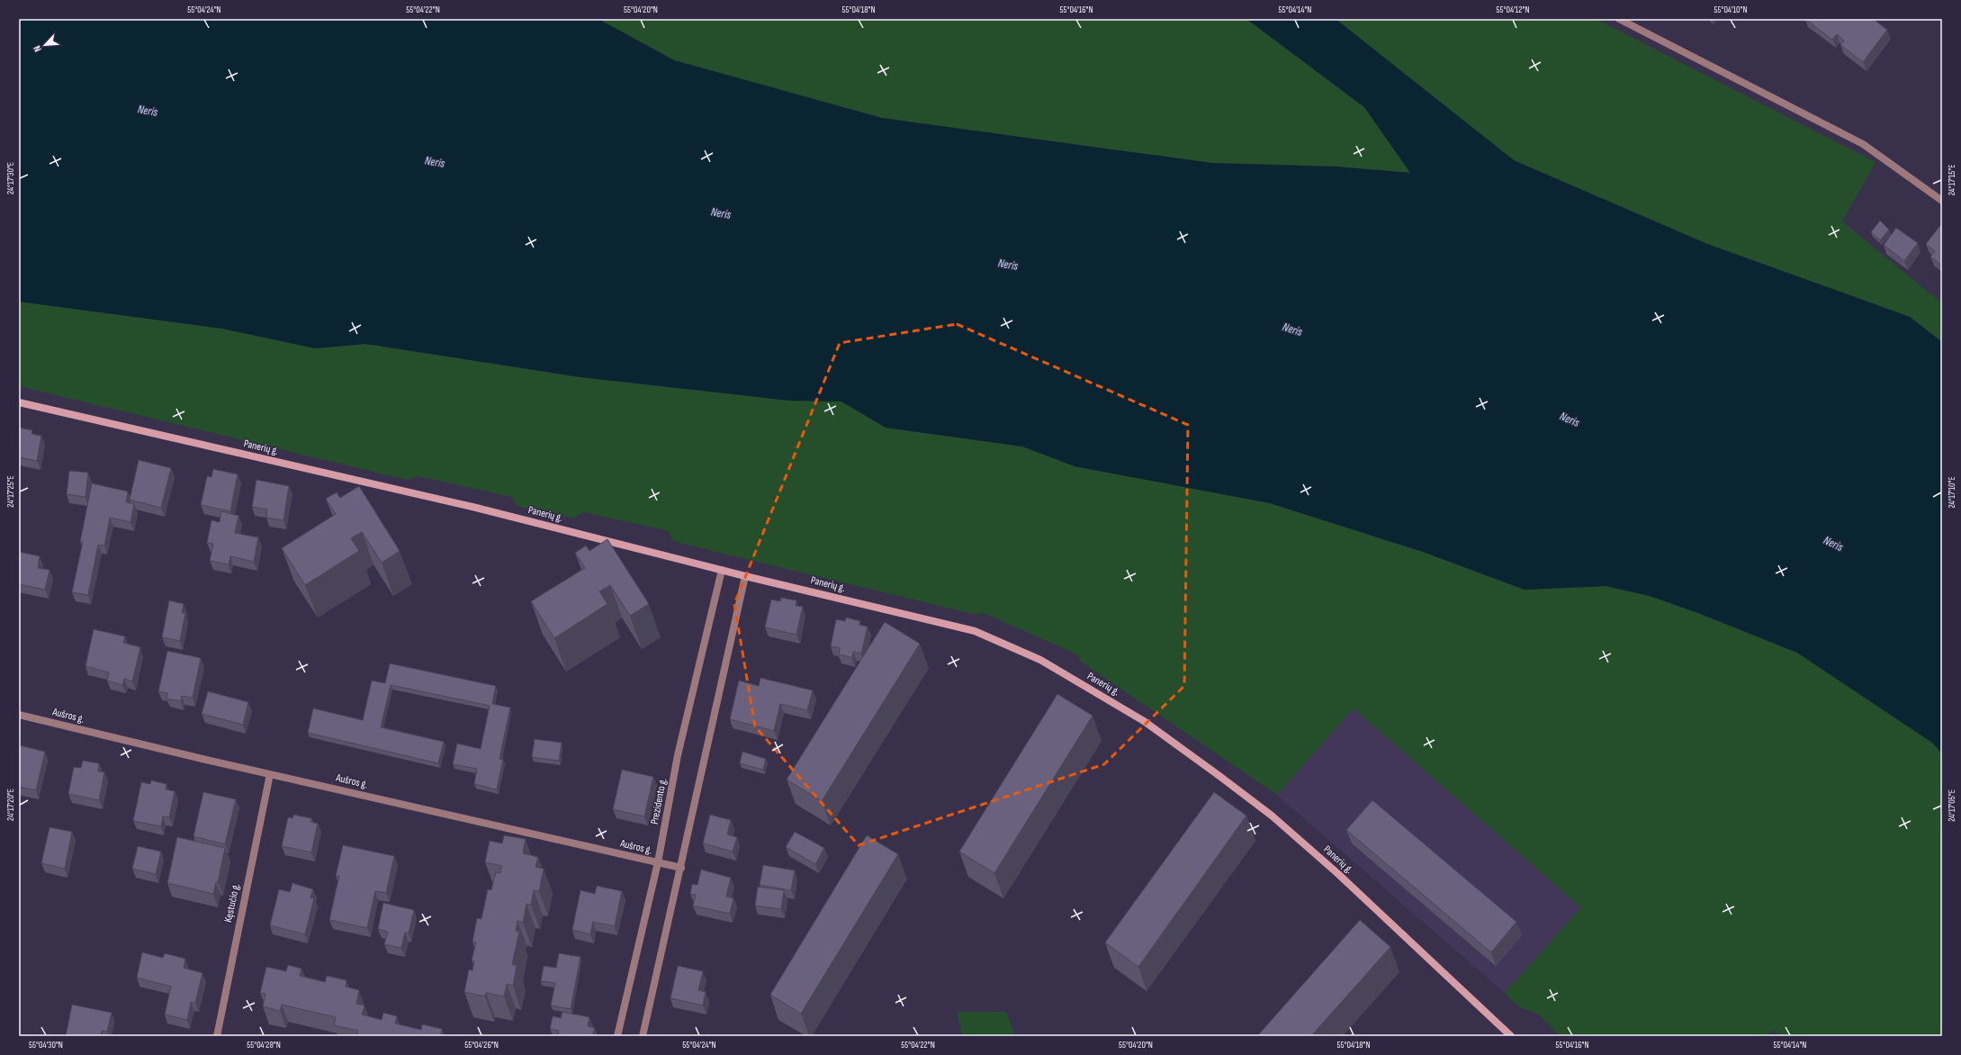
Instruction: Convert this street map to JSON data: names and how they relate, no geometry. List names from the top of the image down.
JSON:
{
  "streets": {
    "street": [
      "Panerių g.",
      "Aušros g.",
      "Prezidento g.",
      "Kęstučio g."
    ]
  },
  "crossings": [
    ["Panerių g.", "Prezidento g."],
    ["Aušros g.", "Prezidento g."],
    ["Aušros g.", "Kęstučio g."]
  ],
  "water": ["Neris"],
  "north": "bottom left",
  "coordinates": [
    "55°04'24\"N",
    "55°04'22\"N",
    "55°04'20\"N",
    "55°04'18\"N",
    "55°04'16\"N",
    "55°04'14\"N",
    "55°04'12\"N",
    "55°04'10\"N",
    "24°17'30\"E",
    "24°17'15\"E",
    "24°17'25\"E",
    "24°17'10\"E",
    "24°17'20\"E",
    "24°17'05\"E",
    "55°04'30\"N",
    "55°04'28\"N",
    "55°04'26\"N"
  ]
}
